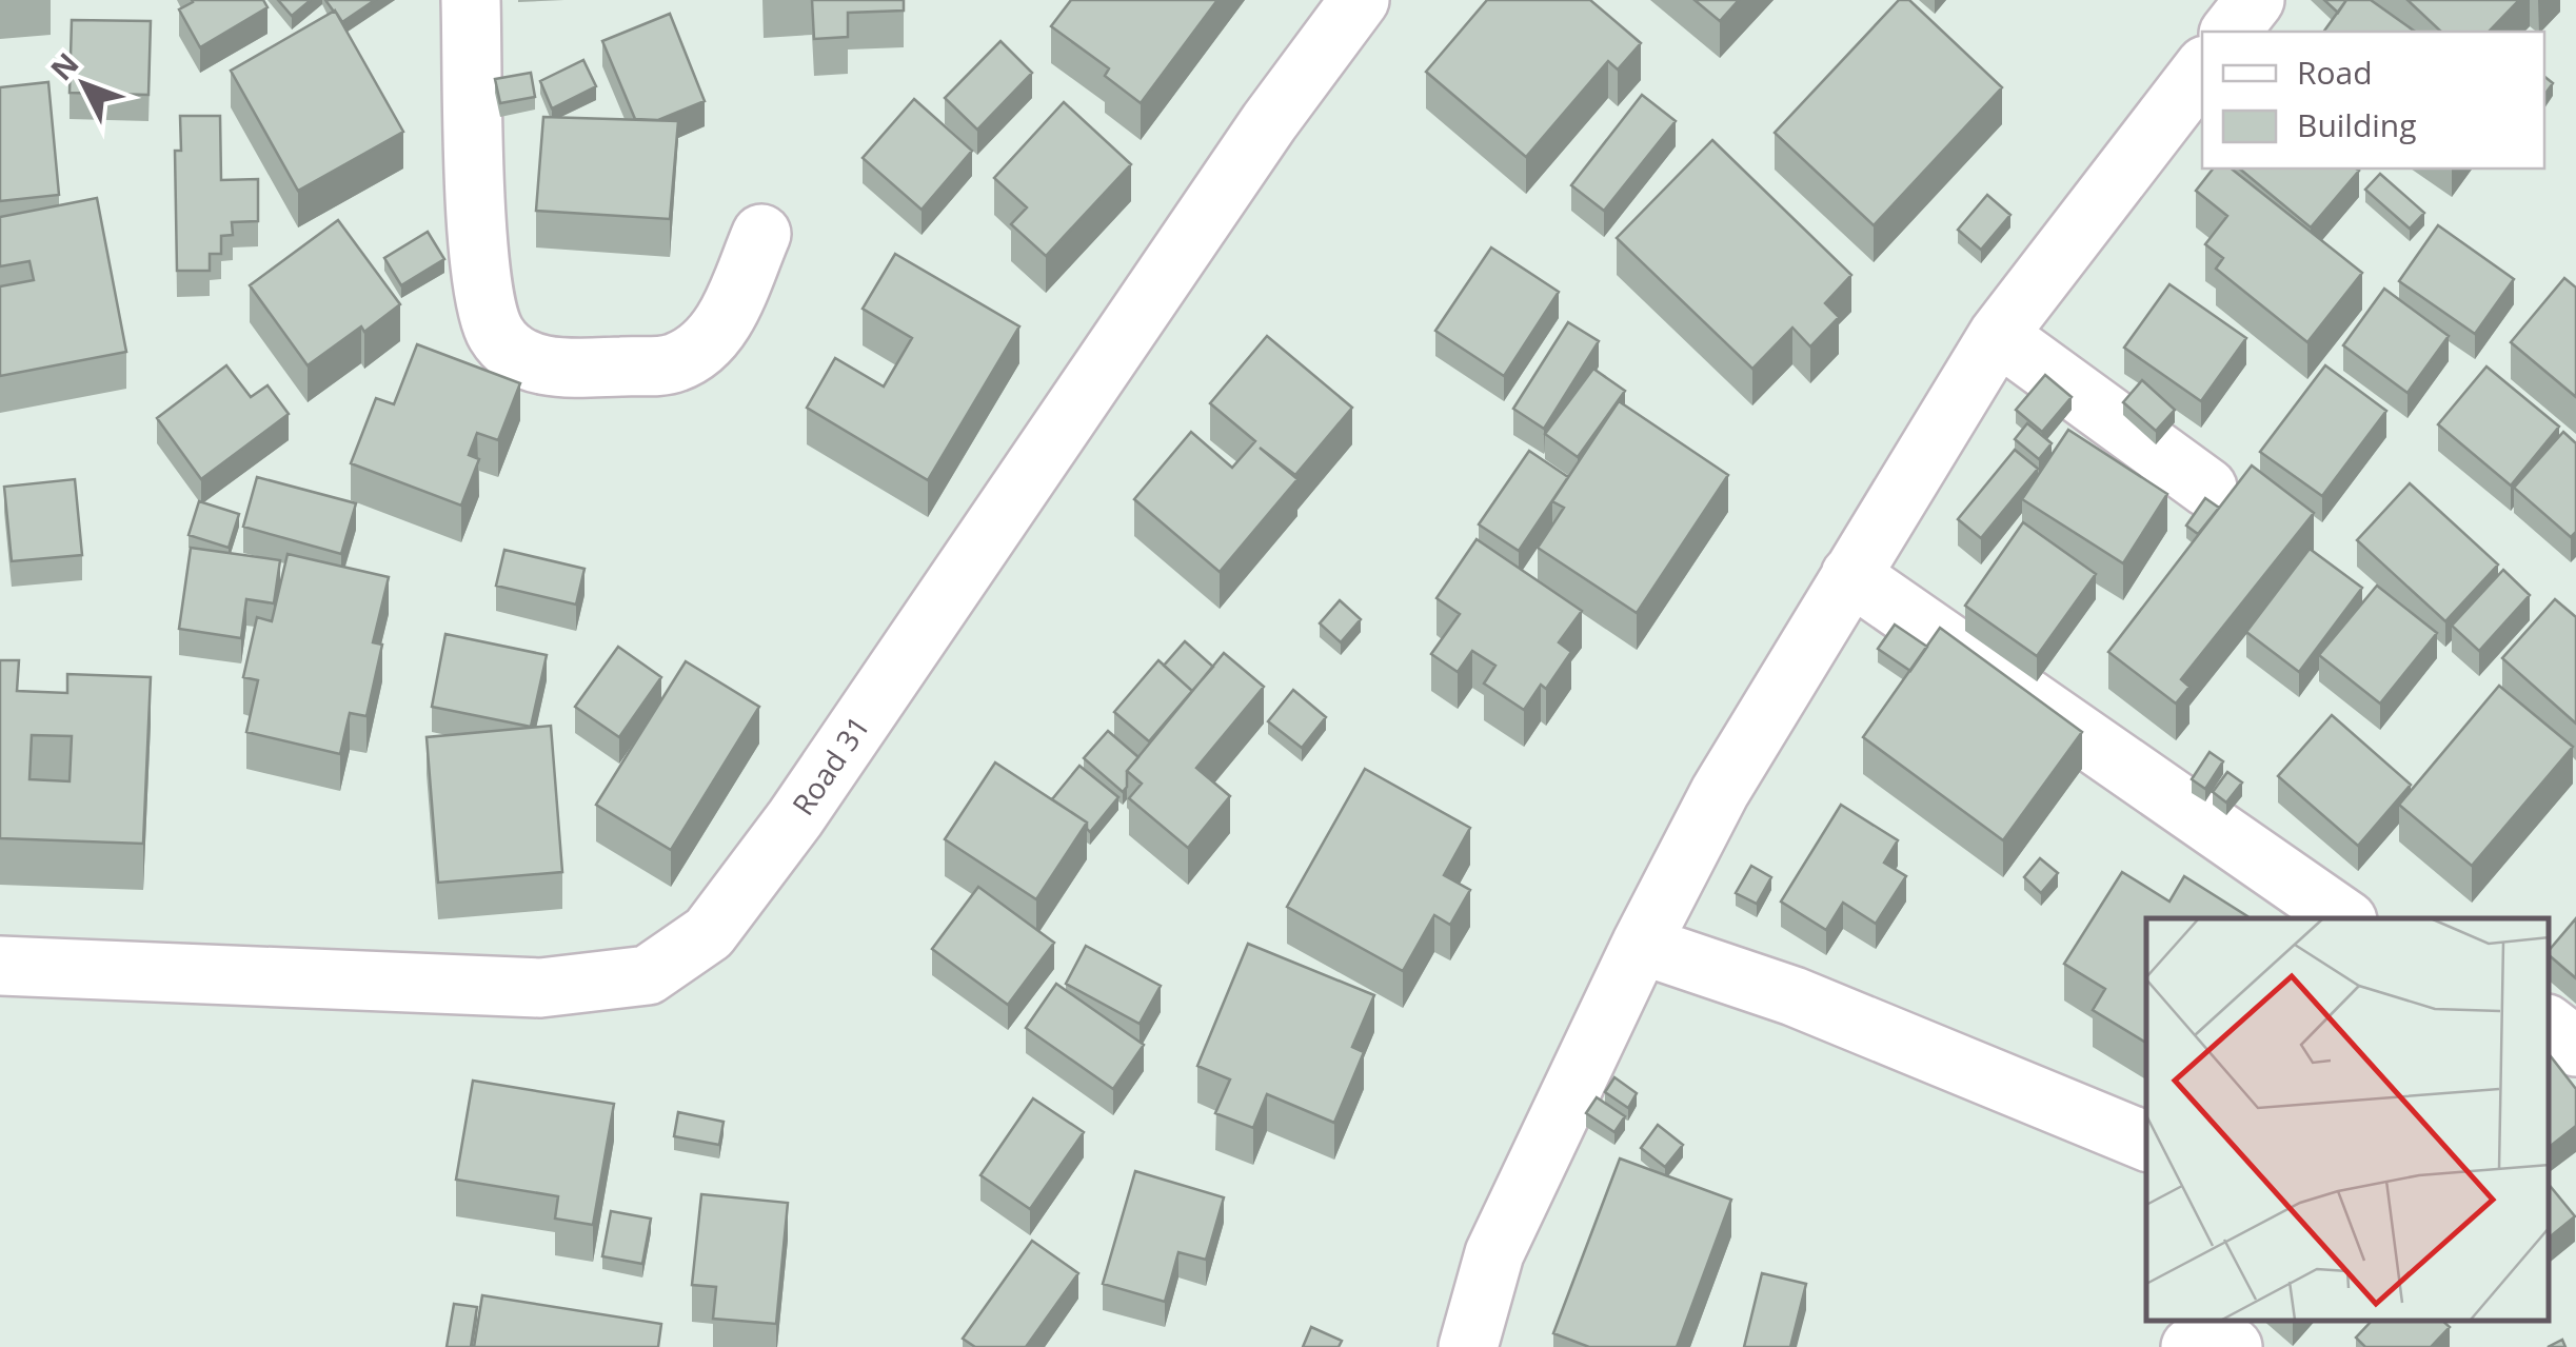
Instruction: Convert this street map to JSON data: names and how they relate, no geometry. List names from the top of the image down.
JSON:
{
  "streets": {
    "street": ["Road 31"]
  },
  "legend": ["Road", "Building"],
  "north": "top left"
}
